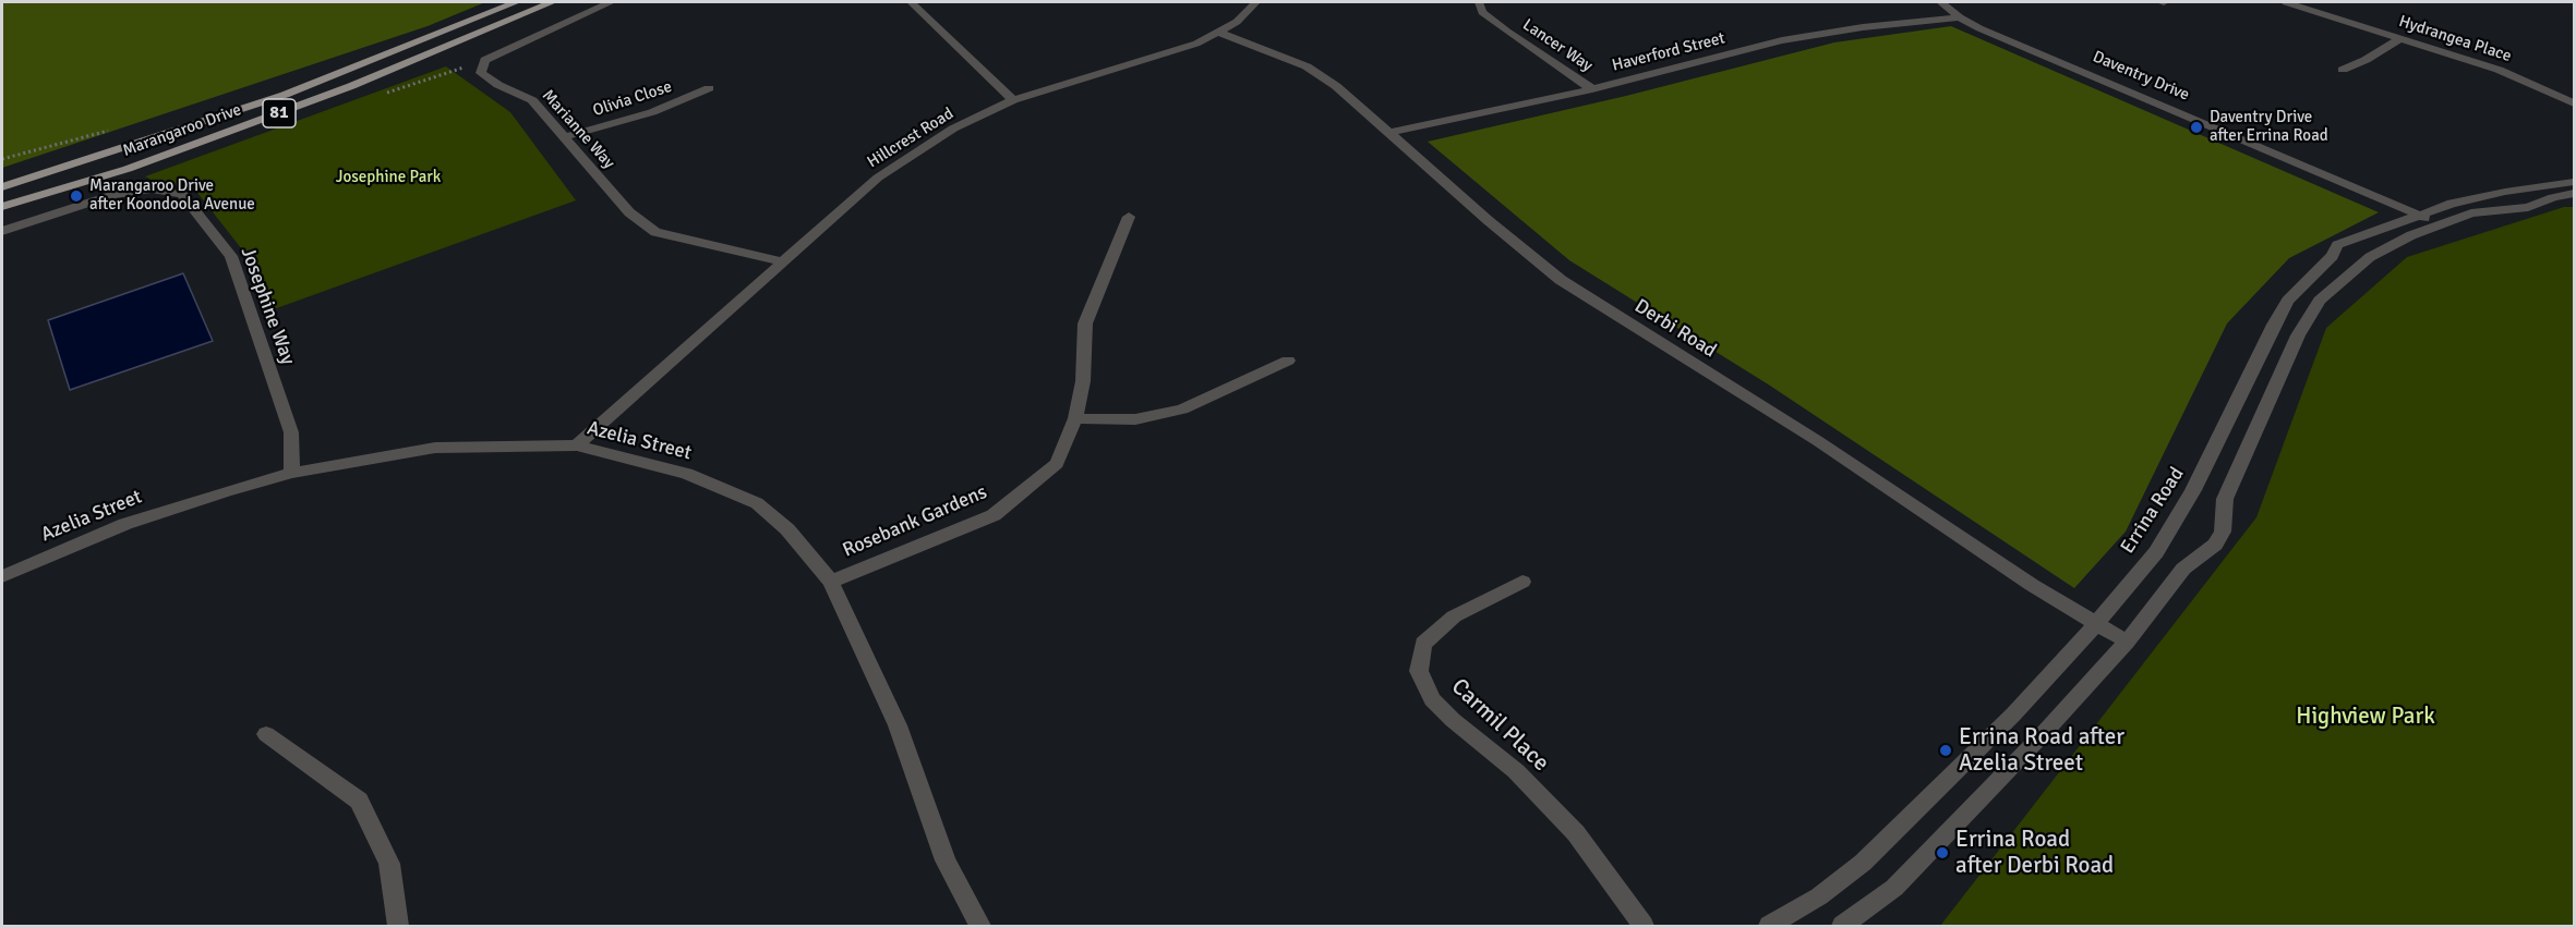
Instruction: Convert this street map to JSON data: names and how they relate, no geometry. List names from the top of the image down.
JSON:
{
  "streets": {
    "main road": ["81", "Marangaroo Drive"],
    "street": [
      "Hydrangea Place",
      "Lancer Way",
      "Haverford Street",
      "Daventry Drive",
      "Olivia Close",
      "Marianne Way",
      "Hillcrest Road",
      "Josephine Way",
      "Derbi Road",
      "Azelia Street",
      "Errina Road",
      "Rosebank Gardens",
      "Carmil Place"
    ]
  },
  "crossings": [
    ["Lancer Way", "Haverford Street"],
    ["Haverford Street", "Daventry Drive"],
    ["Haverford Street", "Derbi Road"],
    ["Daventry Drive", "Errina Road"],
    ["Olivia Close", "Marianne Way"],
    ["Marianne Way", "Hillcrest Road"],
    ["Hillcrest Road", "Derbi Road"],
    ["Hillcrest Road", "Azelia Street"],
    ["Josephine Way", "Azelia Street"],
    ["Derbi Road", "Errina Road"],
    ["Azelia Street", "Rosebank Gardens"]
  ],
  "parks": ["Josephine Park", "Highview Park"],
  "places": [
    "Daventry Drive after Errina Road",
    "Marangaroo Drive after Koondoola Avenue",
    "Errina Road after Azelia Street",
    "Errina Road after Derbi Road"
  ]
}
